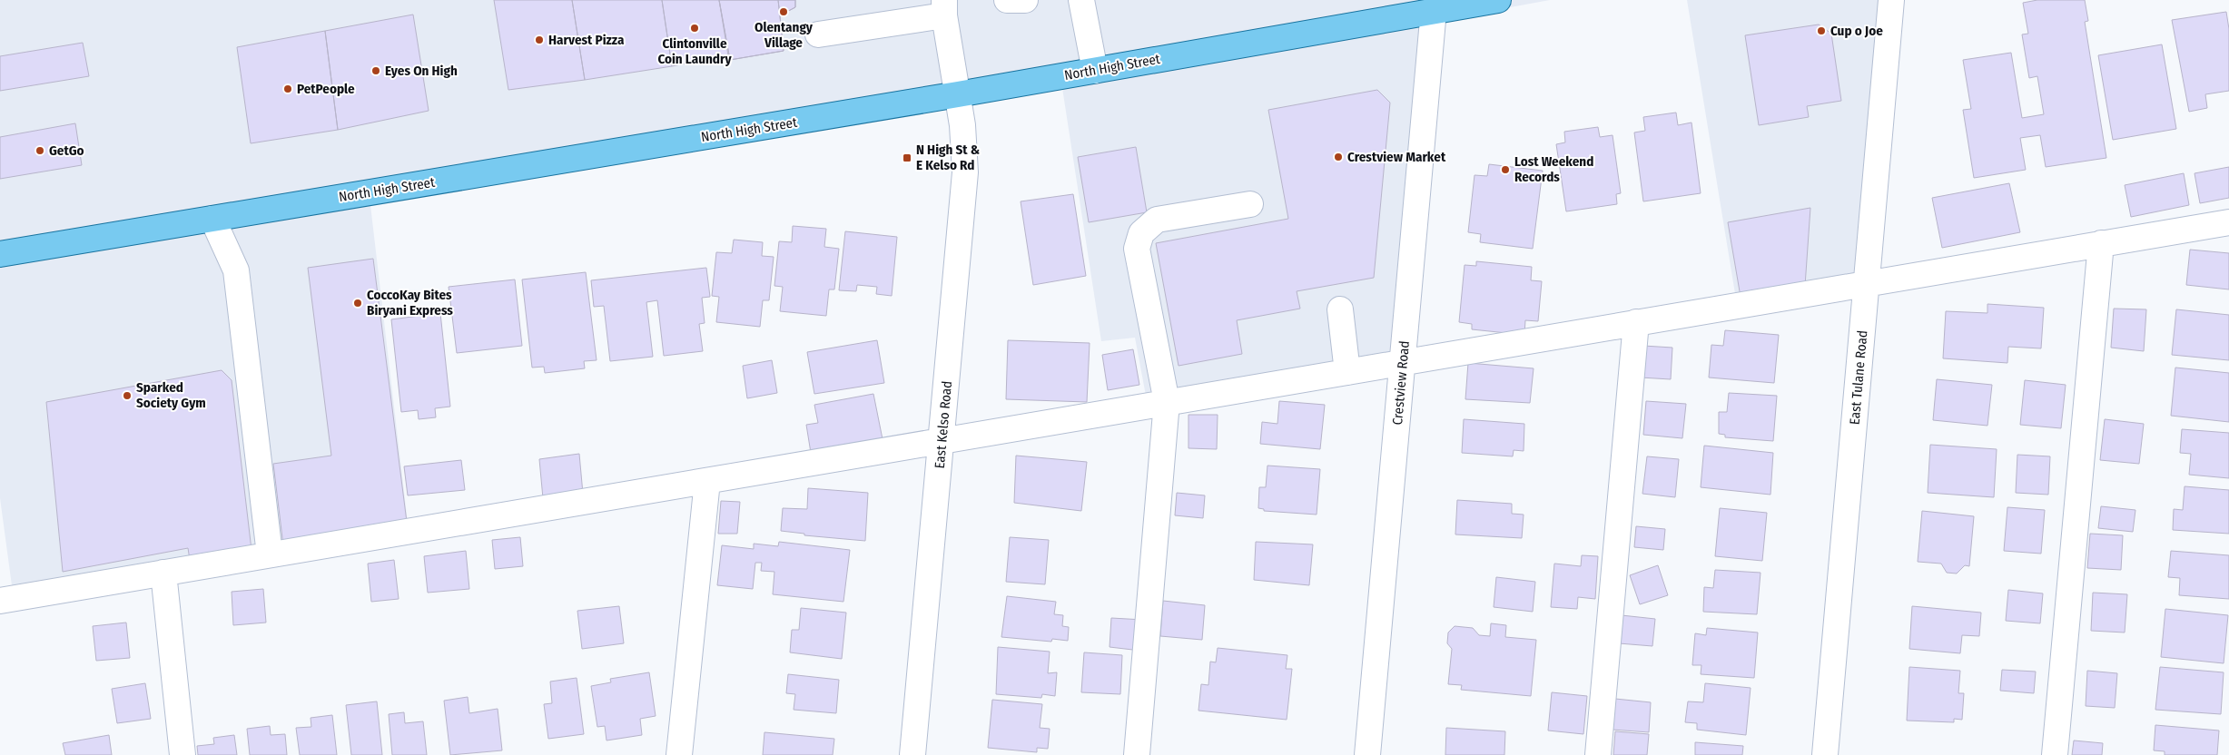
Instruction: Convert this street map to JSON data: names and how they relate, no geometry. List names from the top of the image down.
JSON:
{
  "streets": {
    "main road": ["North High Street"],
    "street": ["East Tulane Road", "Crestview Road", "East Kelso Road"]
  },
  "crossings": [
    ["North High Street", "Crestview Road"],
    ["North High Street", "East Kelso Road"]
  ],
  "places": {
    "other": [
      "Olentangy Village",
      "Clintonville Coin Laundry",
      "Cup o Joe",
      "Harvest Pizza",
      "Eyes On High",
      "PetPeople",
      "GetGo",
      "Crestview Market",
      "Lost Weekend Records",
      "CoccoKay Bites Biryani Express",
      "Sparked Society Gym"
    ],
    "transit": ["N High St & E Kelso Rd"]
  }
}
